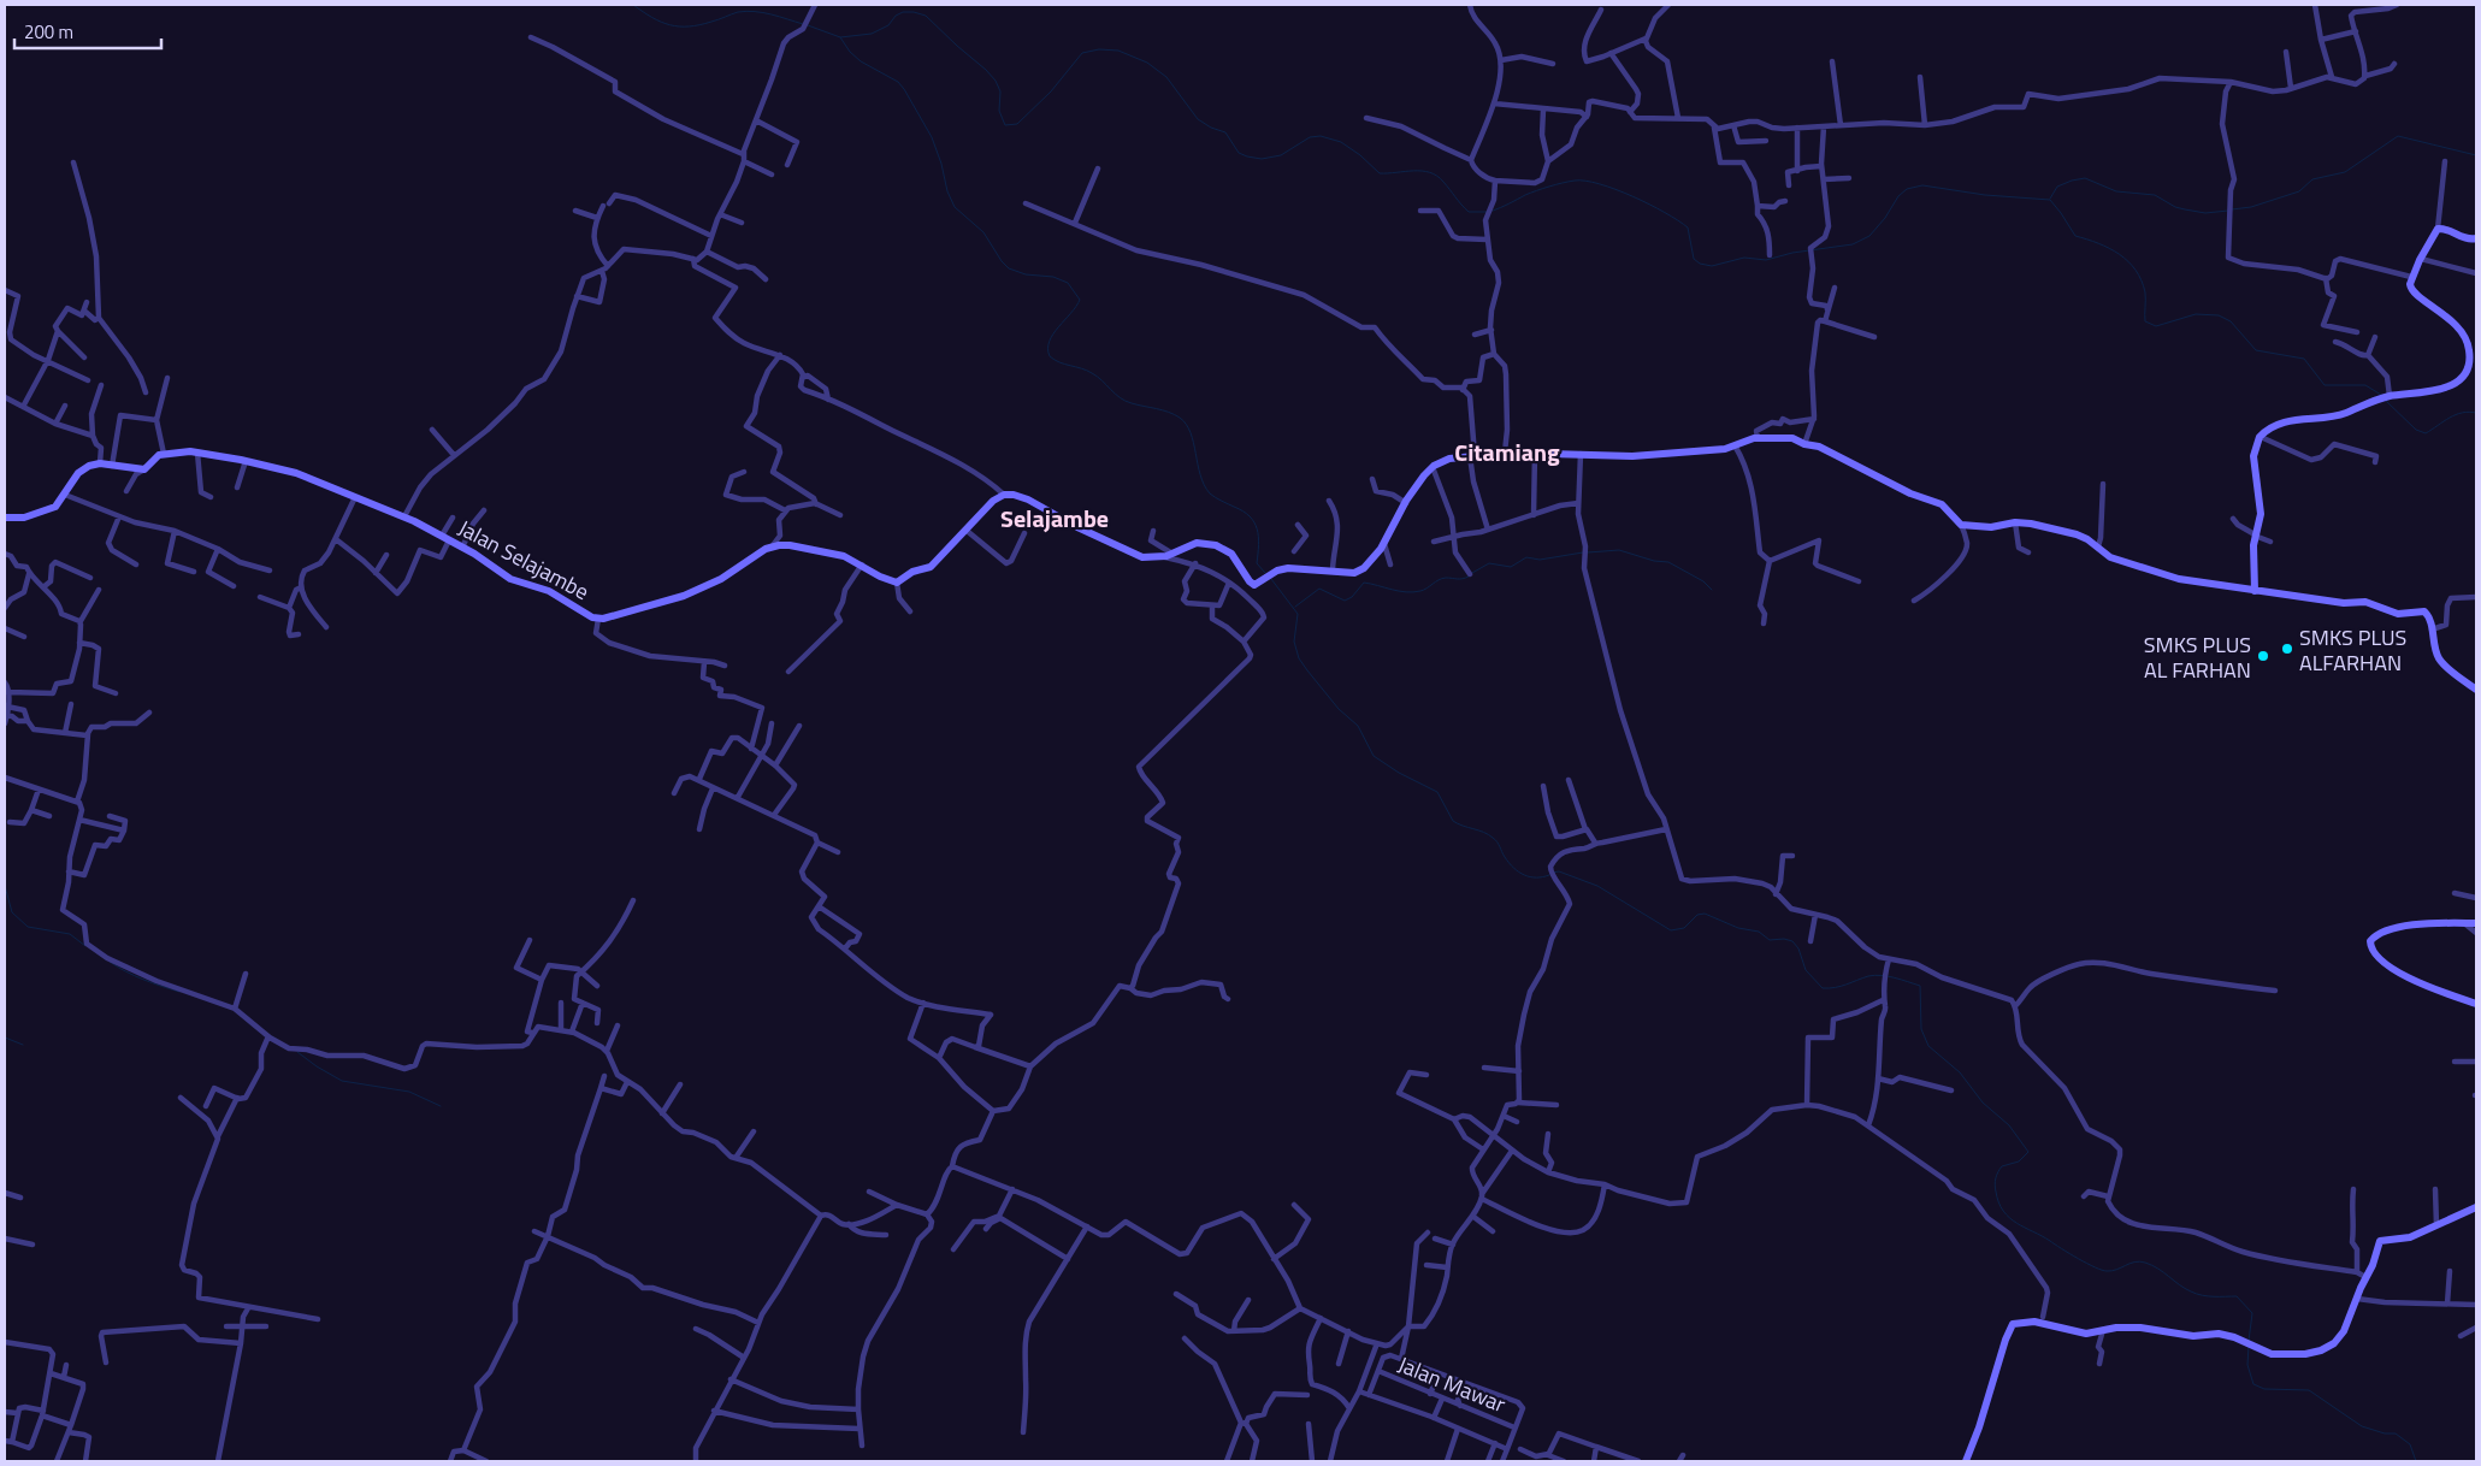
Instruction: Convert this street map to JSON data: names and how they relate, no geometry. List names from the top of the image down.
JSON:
{
  "streets": {
    "street": ["Jalan Selajambe", "Jalan Mawar"]
  },
  "districts": ["Citamiang", "Selajambe"],
  "places": ["SMKS PLUS ALFARHAN", "SMKS PLUS AL FARHAN"],
  "scale_bar": "200 m"
}
